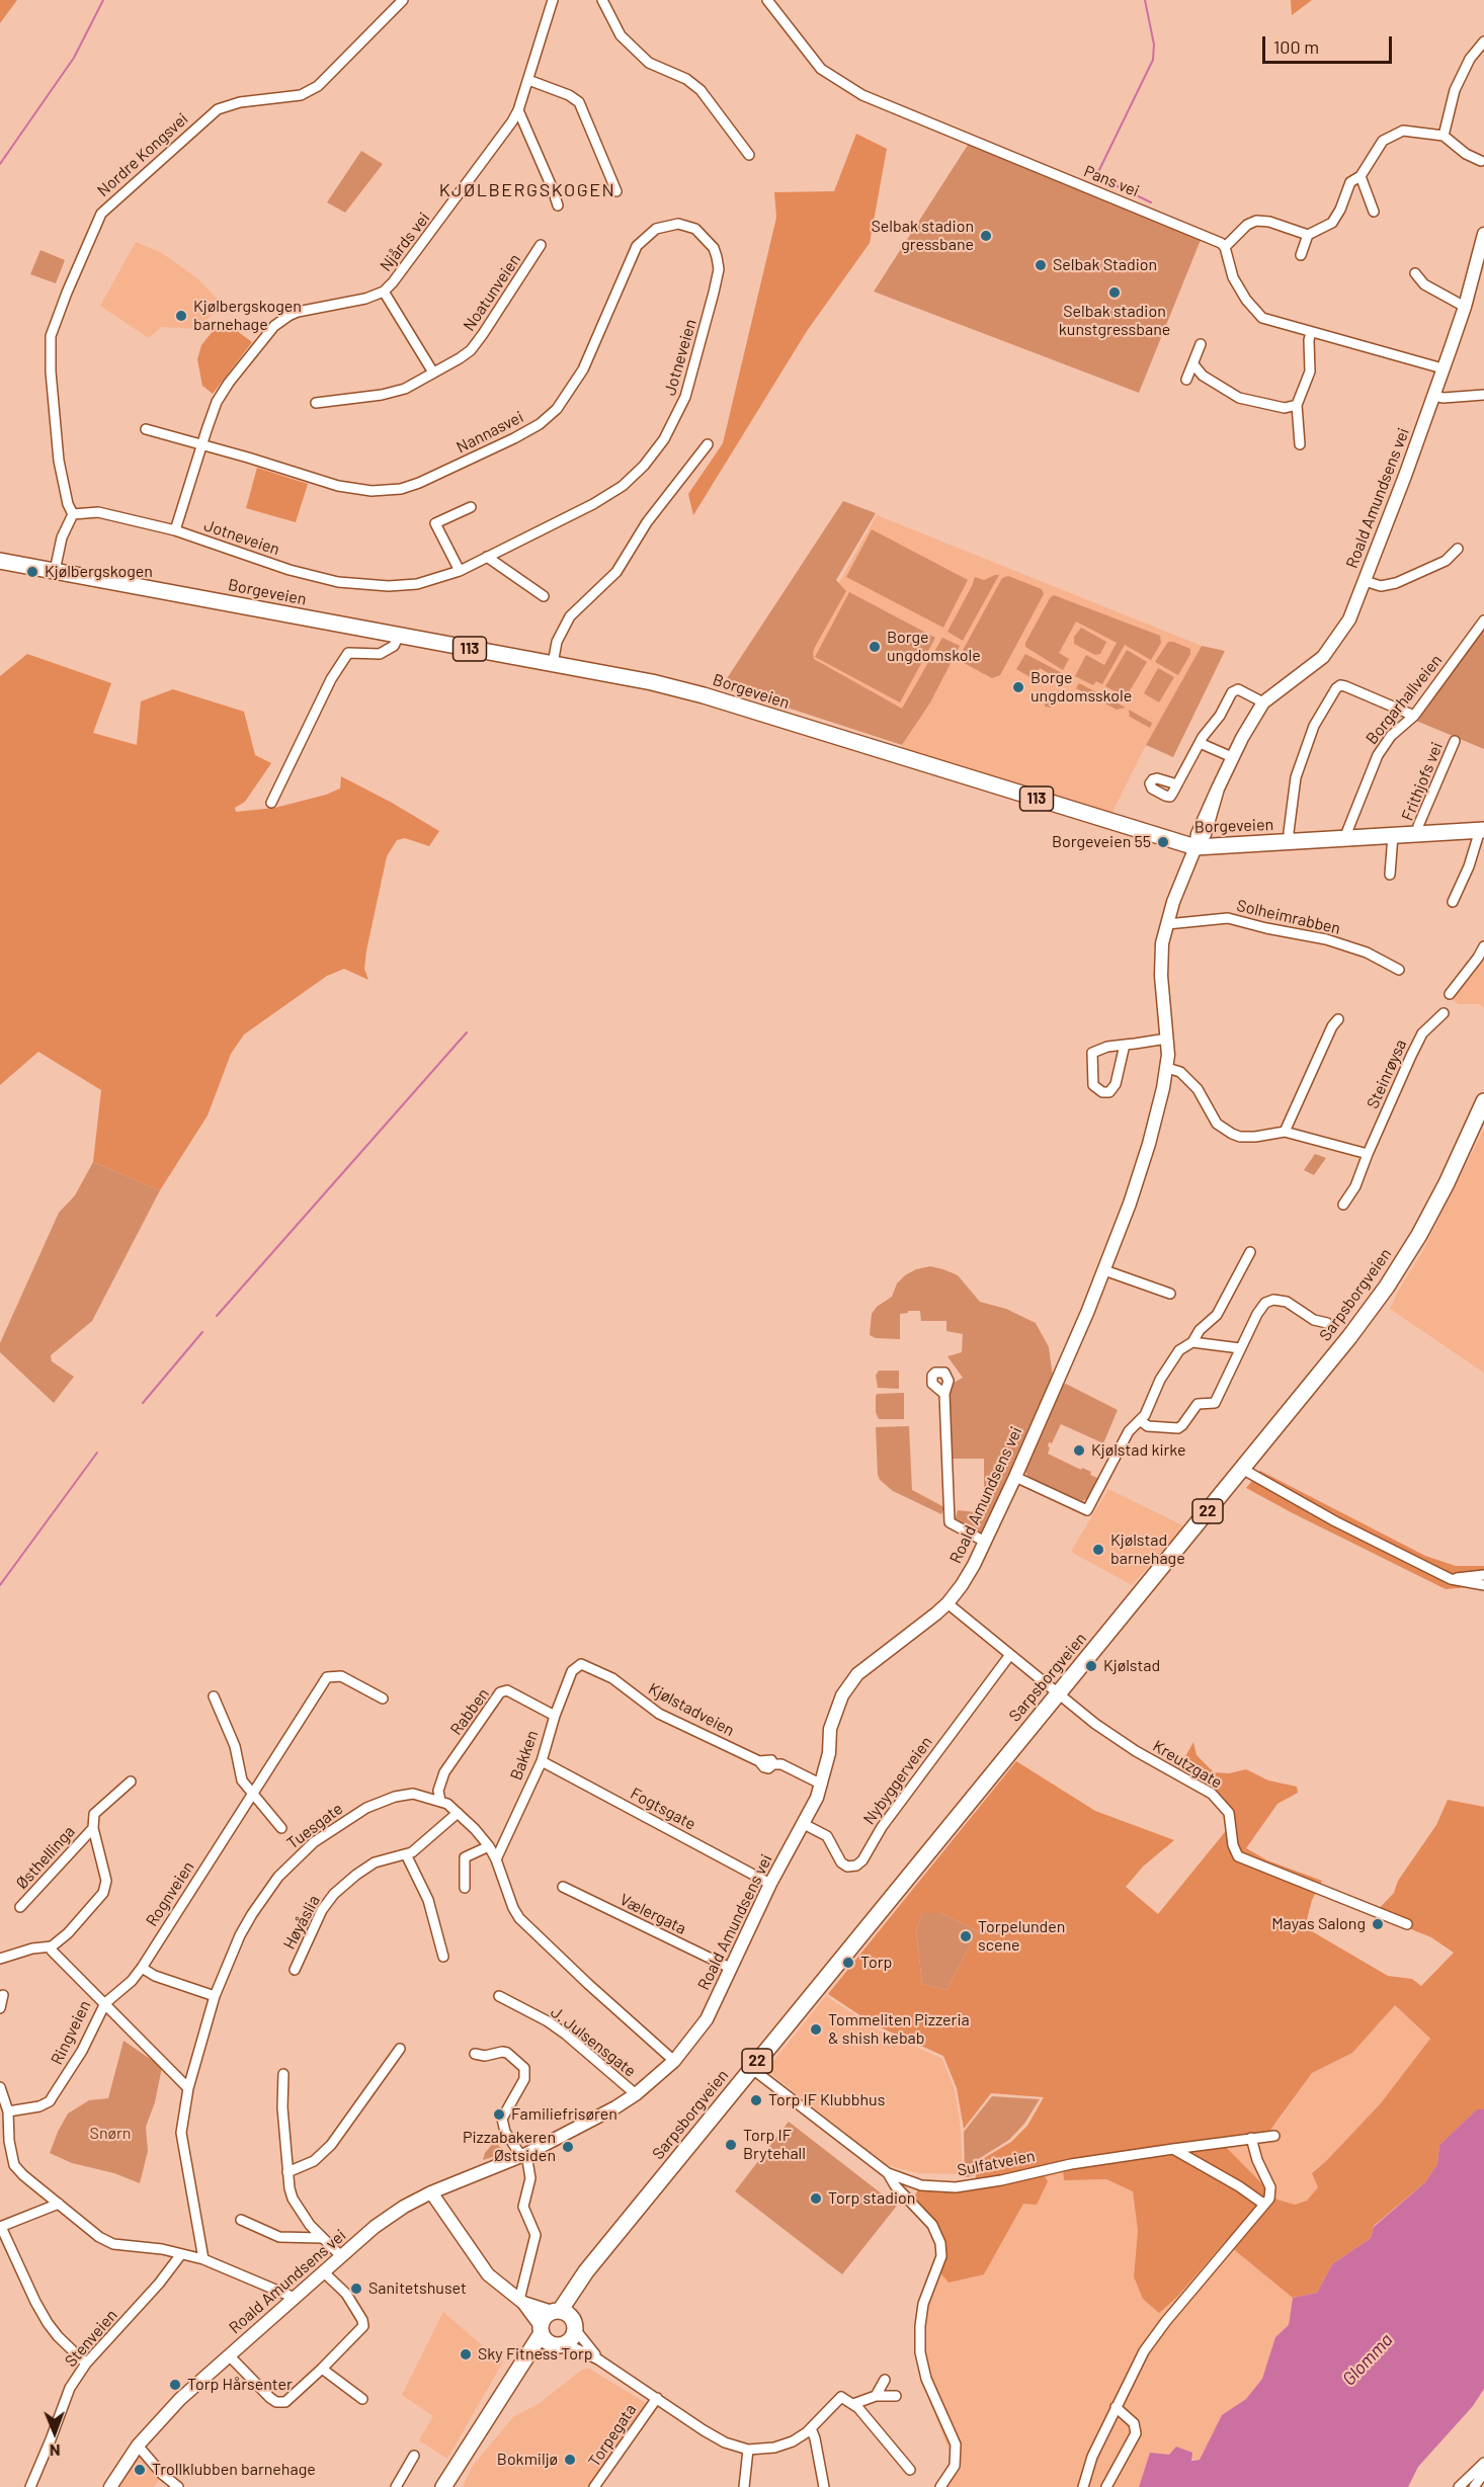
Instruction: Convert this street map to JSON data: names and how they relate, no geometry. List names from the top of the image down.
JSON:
{
  "streets": {
    "main road": [
      "Borgeveien",
      "113",
      "Sarpsborgveien",
      "22"
    ],
    "street": [
      "Nordre Kongsvei",
      "Pans vei",
      "Njårds vei",
      "Noatunveien",
      "Jotneveien",
      "Nannasvei",
      "Roald Amundsens vei",
      "Borgarhallveien",
      "Frithjofs vei",
      "Solheimrabben",
      "Steinrøysa",
      "Kjølstadveien",
      "Rabben",
      "Bakken",
      "Kreutzgate",
      "Nybyggerveien",
      "Fogtsgate",
      "Tuesgate",
      "Østhellinga",
      "Rognveien",
      "Vælergata",
      "Høyåslia",
      "Ringveien",
      "J. Julsensgate",
      "Sulfatveien",
      "Stenveien",
      "Torpegata"
    ]
  },
  "crossings": [
    ["Nordre Kongsvei", "Jotneveien"],
    ["Njårds vei", "Jotneveien"],
    ["Njårds vei", "Nannasvei"],
    ["Jotneveien", "Nannasvei"],
    ["Roald Amundsens vei", "Borgeveien"],
    ["Roald Amundsens vei", "Solheimrabben"],
    ["Roald Amundsens vei", "Kjølstadveien"],
    ["Roald Amundsens vei", "Kreutzgate"],
    ["Roald Amundsens vei", "Nybyggerveien"],
    ["Roald Amundsens vei", "Fogtsgate"],
    ["Roald Amundsens vei", "Tuesgate"],
    ["Roald Amundsens vei", "Vælergata"],
    ["Roald Amundsens vei", "J. Julsensgate"],
    ["Borgeveien", "Borgarhallveien"],
    ["Borgeveien", "Frithjofs vei"],
    ["Sarpsborgveien", "22"],
    ["Sarpsborgveien", "Kreutzgate"],
    ["Sarpsborgveien", "Sulfatveien"],
    ["Sarpsborgveien", "Torpegata"],
    ["22", "Torpegata"],
    ["Kjølstadveien", "Bakken"],
    ["Rabben", "Bakken"],
    ["Rabben", "Tuesgate"],
    ["Bakken", "Fogtsgate"],
    ["Bakken", "Tuesgate"],
    ["Kreutzgate", "Nybyggerveien"],
    ["Tuesgate", "Høyåslia"],
    ["Østhellinga", "Ringveien"],
    ["Rognveien", "Ringveien"]
  ],
  "districts": ["KJØLBERGSKOGEN"],
  "water": ["Glomma"],
  "parks": ["Snørn"],
  "places": [
    "Selbak stadion gressbane",
    "Selbak Stadion",
    "Selbak stadion kunstgressbane",
    "Kjølbergskogen barnehage",
    "Kjølbergskogen",
    "Borge ungdomskole",
    "Borge ungdomsskole",
    "Borgeveien 55",
    "Kjølstad kirke",
    "Kjølstad barnehage",
    "Kjølstad",
    "Mayas Salong",
    "Torpelunden scene",
    "Torp",
    "Tommeliten Pizzeria & shish kebab",
    "Torp IF Klubbhus",
    "Familiefrisøren",
    "Torp IF Brytehall",
    "Pizzabakeren Østsiden",
    "Torp stadion",
    "Sanitetshuset",
    "Sky Fitness Torp",
    "Torp Hårsenter",
    "Bokmiljø",
    "Trollklubben barnehage"
  ],
  "scale_bar": "100 m",
  "north": "bottom"
}
